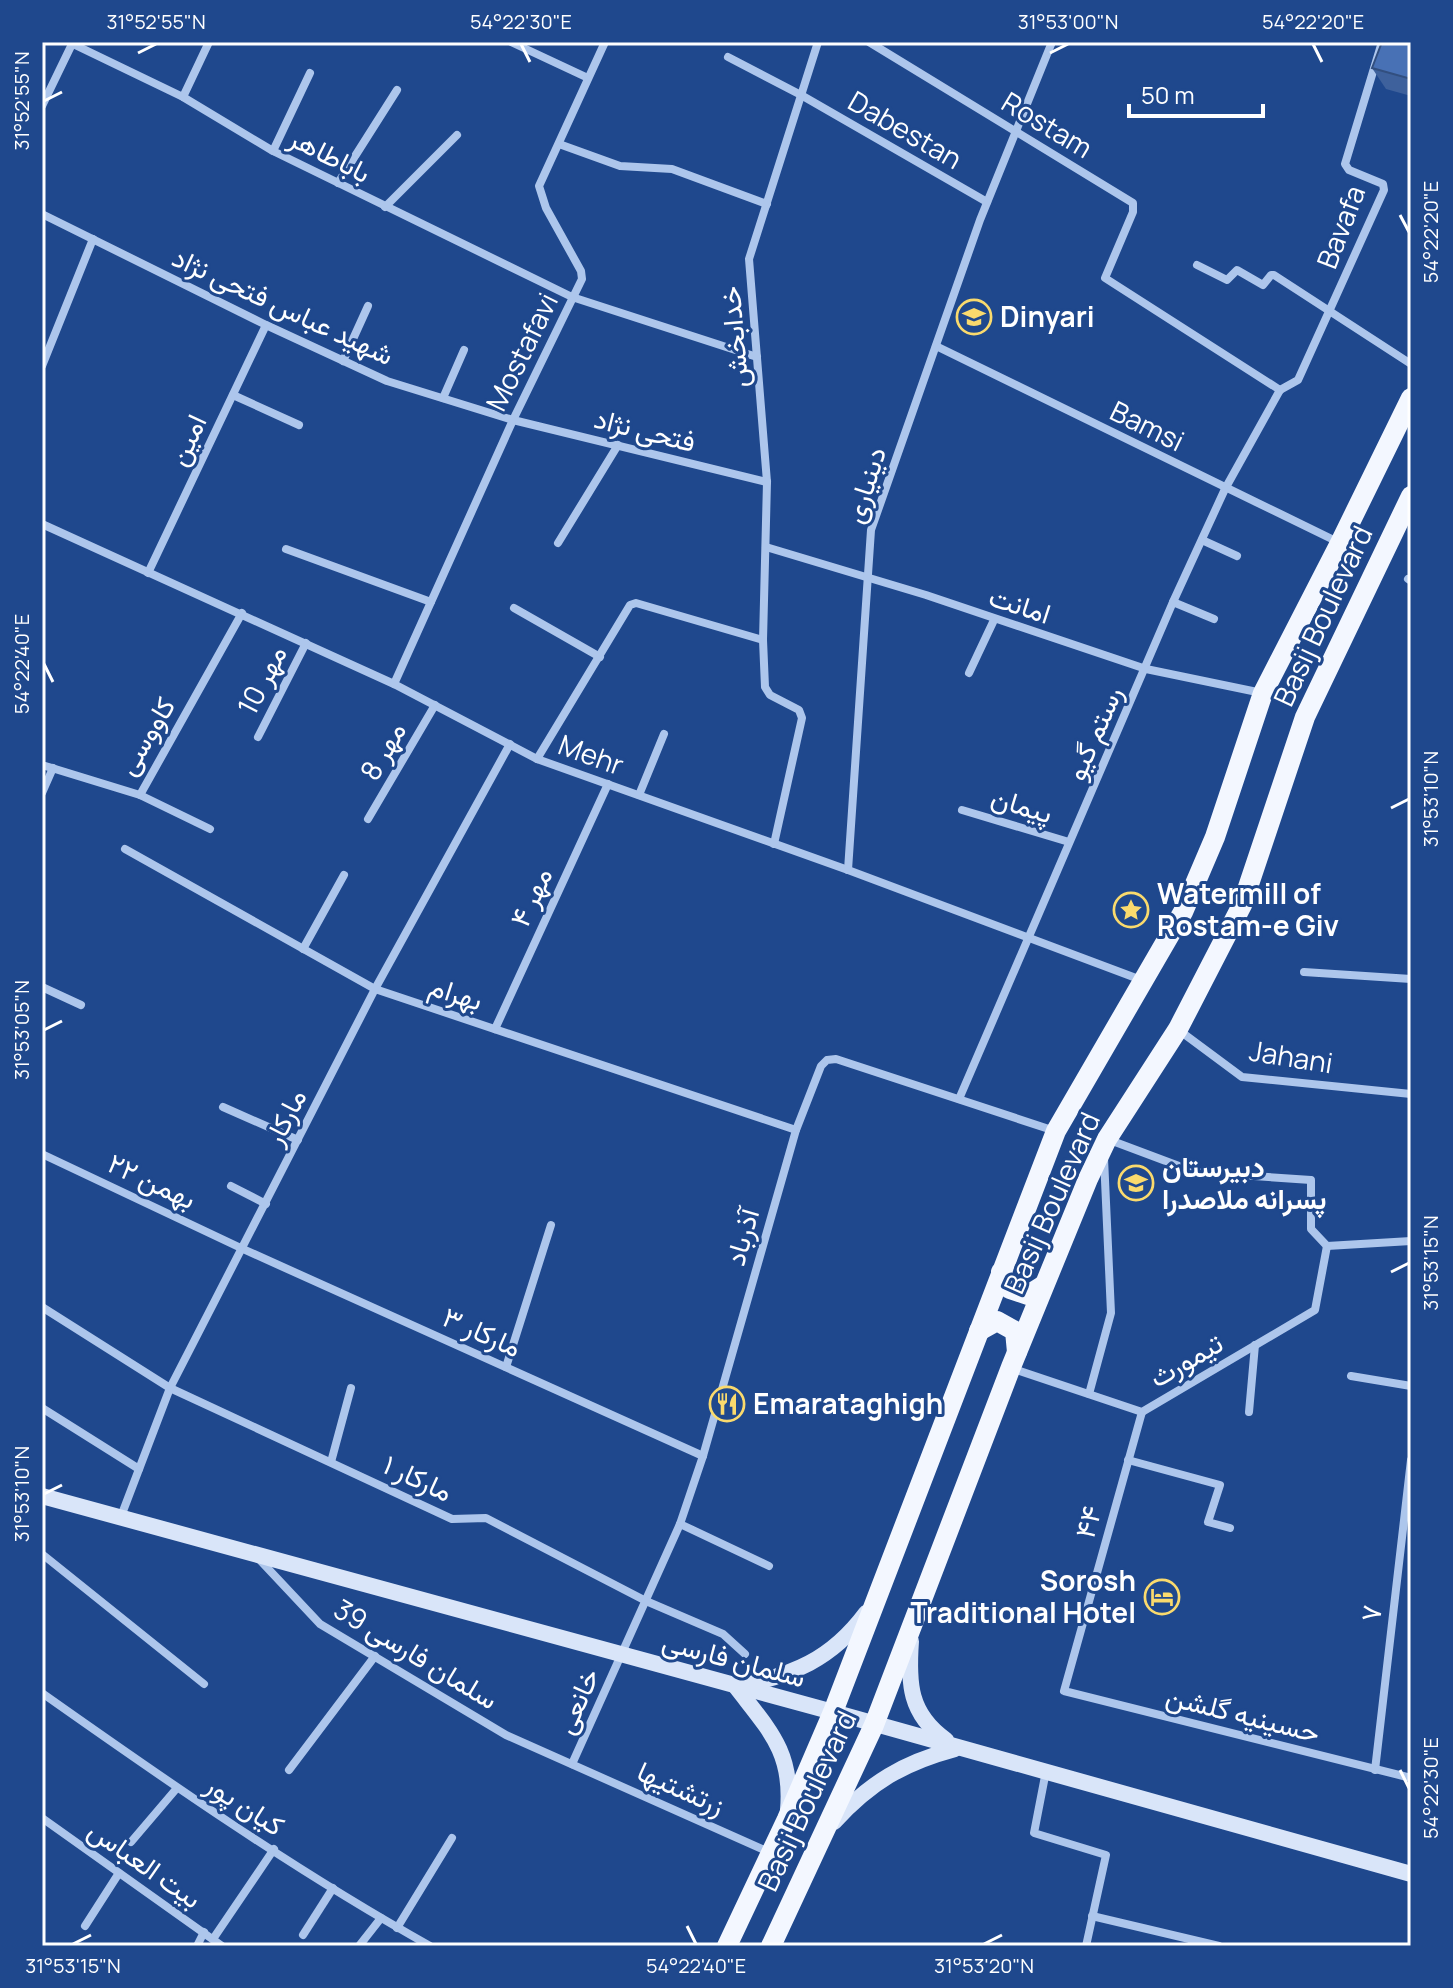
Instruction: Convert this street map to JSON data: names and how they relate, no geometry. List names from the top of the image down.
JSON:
{
  "streets": {
    "main road": ["Basij Boulevard", "سلمان فارسی"],
    "street": [
      "Rostam",
      "Dabestan",
      "باباطاهر",
      "Bavafa",
      "شهید عباس فتحی نژاد",
      "خدابخش",
      "Mostafavi",
      "Bamsi",
      "فتحی نژاد",
      "امین",
      "دینیاری",
      "امانت",
      "مهر 10",
      "رستم گیو",
      "کاووسی",
      "مهر 8",
      "Mehr",
      "پیمان",
      "مهر ۴",
      "بهرام",
      "Jahani",
      "مارکار",
      "۲۲ بهمن",
      "آذرباد",
      "مارکار ۳",
      "تیمورث",
      "مارکار ۱",
      "۴۴",
      "۷",
      "سلمان فارسی 39",
      "خانعی",
      "حسینیه گلشن",
      "زرتشتیها",
      "کیان پور",
      "بیت العباس"
    ]
  },
  "crossings": [
    ["Rostam", "دینیاری"],
    ["Rostam", "رستم گیو"],
    ["Dabestan", "خدابخش"],
    ["Dabestan", "دینیاری"],
    ["باباطاهر", "خدابخش"],
    ["باباطاهر", "Mostafavi"],
    ["Bavafa", "رستم گیو"],
    ["شهید عباس فتحی نژاد", "Mostafavi"],
    ["شهید عباس فتحی نژاد", "فتحی نژاد"],
    ["شهید عباس فتحی نژاد", "امین"],
    ["خدابخش", "فتحی نژاد"],
    ["خدابخش", "امانت"],
    ["خدابخش", "Mehr"],
    ["Mostafavi", "فتحی نژاد"],
    ["Mostafavi", "Mehr"],
    ["Bamsi", "دینیاری"],
    ["Bamsi", "Basij Boulevard"],
    ["Bamsi", "رستم گیو"],
    ["امین", "Mehr"],
    ["دینیاری", "امانت"],
    ["دینیاری", "Mehr"],
    ["امانت", "Basij Boulevard"],
    ["امانت", "رستم گیو"],
    ["Basij Boulevard", "Mehr"],
    ["Basij Boulevard", "Jahani"],
    ["Basij Boulevard", "آذرباد"],
    ["Basij Boulevard", "تیمورث"],
    ["Basij Boulevard", "سلمان فارسی"],
    ["Basij Boulevard", "زرتشتیها"],
    ["مهر 10", "Mehr"],
    ["رستم گیو", "Mehr"],
    ["رستم گیو", "پیمان"],
    ["رستم گیو", "آذرباد"],
    ["کاووسی", "Mehr"],
    ["مهر 8", "Mehr"],
    ["Mehr", "مهر ۴"],
    ["Mehr", "مارکار"],
    ["مهر ۴", "بهرام"],
    ["بهرام", "مارکار"],
    ["بهرام", "آذرباد"],
    ["مارکار", "۲۲ بهمن"],
    ["مارکار", "مارکار ۳"],
    ["مارکار", "مارکار ۱"],
    ["مارکار", "سلمان فارسی"],
    ["۲۲ بهمن", "مارکار ۳"],
    ["آذرباد", "مارکار ۳"],
    ["آذرباد", "مارکار ۱"],
    ["آذرباد", "سلمان فارسی"],
    ["آذرباد", "خانعی"],
    ["تیمورث", "۴۴"],
    ["۴۴", "حسینیه گلشن"],
    ["۷", "حسینیه گلشن"],
    ["سلمان فارسی 39", "سلمان فارسی"],
    ["سلمان فارسی 39", "خانعی"],
    ["سلمان فارسی 39", "زرتشتیها"],
    ["سلمان فارسی", "خانعی"],
    ["خانعی", "زرتشتیها"]
  ],
  "places": {
    "school or university": ["Dinyari", "دبیرستان پسرانه ملاصدرا"],
    "place": ["Watermill of Rostam-e Giv"],
    "restaurant": ["Emarataghigh"],
    "hotel": ["Sorosh Traditional Hotel"]
  },
  "scale_bar": "50 m",
  "coordinates": [
    "31°52'55\"N",
    "54°22'30\"E",
    "31°53'00\"N",
    "54°22'20\"E",
    "54°22'40\"E",
    "31°53'10\"N",
    "31°53'05\"N",
    "31°53'15\"N",
    "31°53'20\"N"
  ]
}
